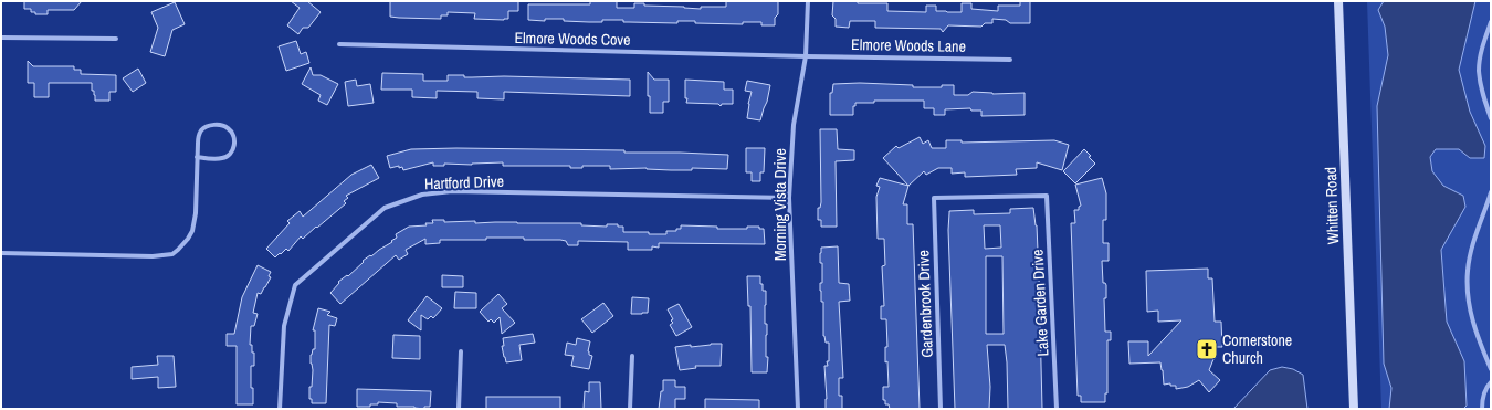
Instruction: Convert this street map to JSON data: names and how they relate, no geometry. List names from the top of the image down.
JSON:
{
  "streets": {
    "main road": ["Whitten Road"],
    "street": [
      "Elmore Woods Cove",
      "Elmore Woods Lane",
      "Hartford Drive",
      "Morning Vista Drive",
      "Lake Garden Drive",
      "Gardenbrook Drive"
    ]
  },
  "crossings": [
    ["Elmore Woods Cove", "Elmore Woods Lane"],
    ["Elmore Woods Cove", "Morning Vista Drive"],
    ["Elmore Woods Lane", "Morning Vista Drive"],
    ["Hartford Drive", "Morning Vista Drive"],
    ["Lake Garden Drive", "Gardenbrook Drive"]
  ],
  "places": {
    "church": ["Cornerstone Church"]
  }
}
